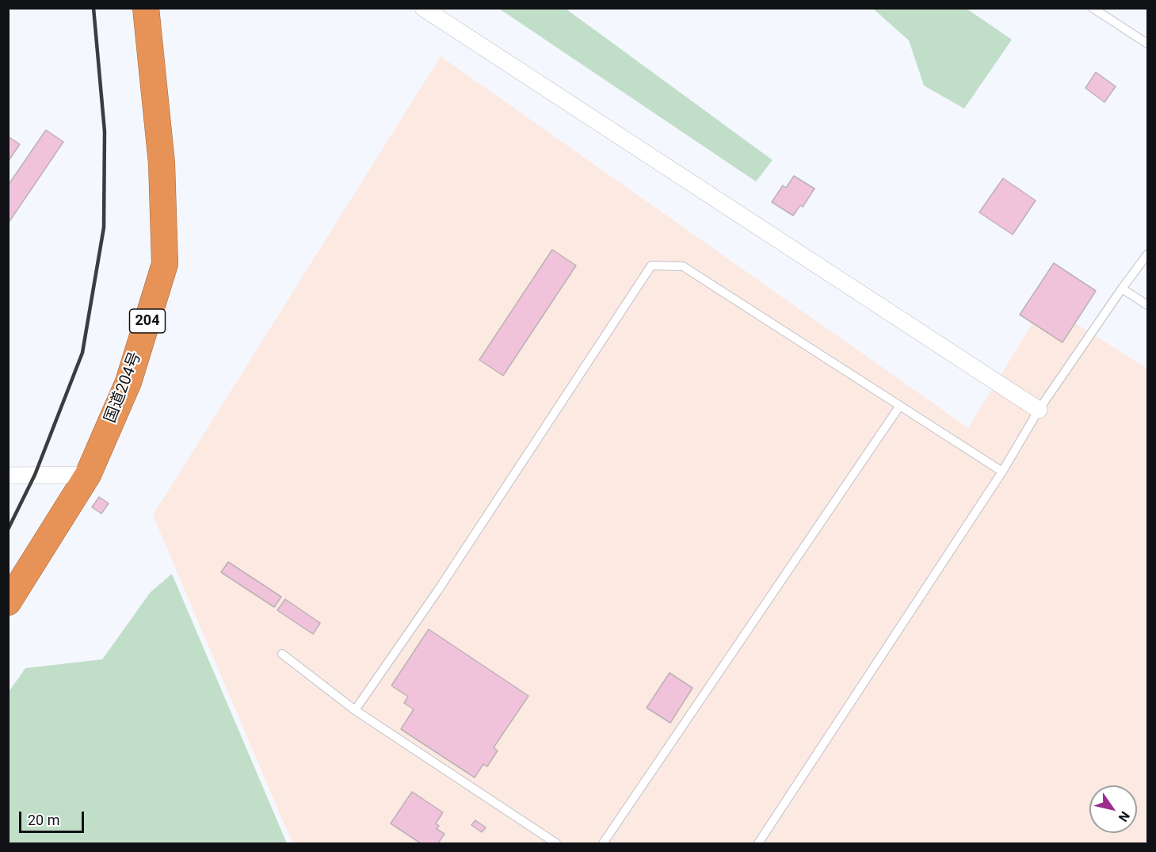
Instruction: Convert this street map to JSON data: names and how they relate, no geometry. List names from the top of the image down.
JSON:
{
  "streets": {
    "highway": ["204", "国道204号"]
  },
  "scale_bar": "20 m",
  "north": "bottom right"
}
